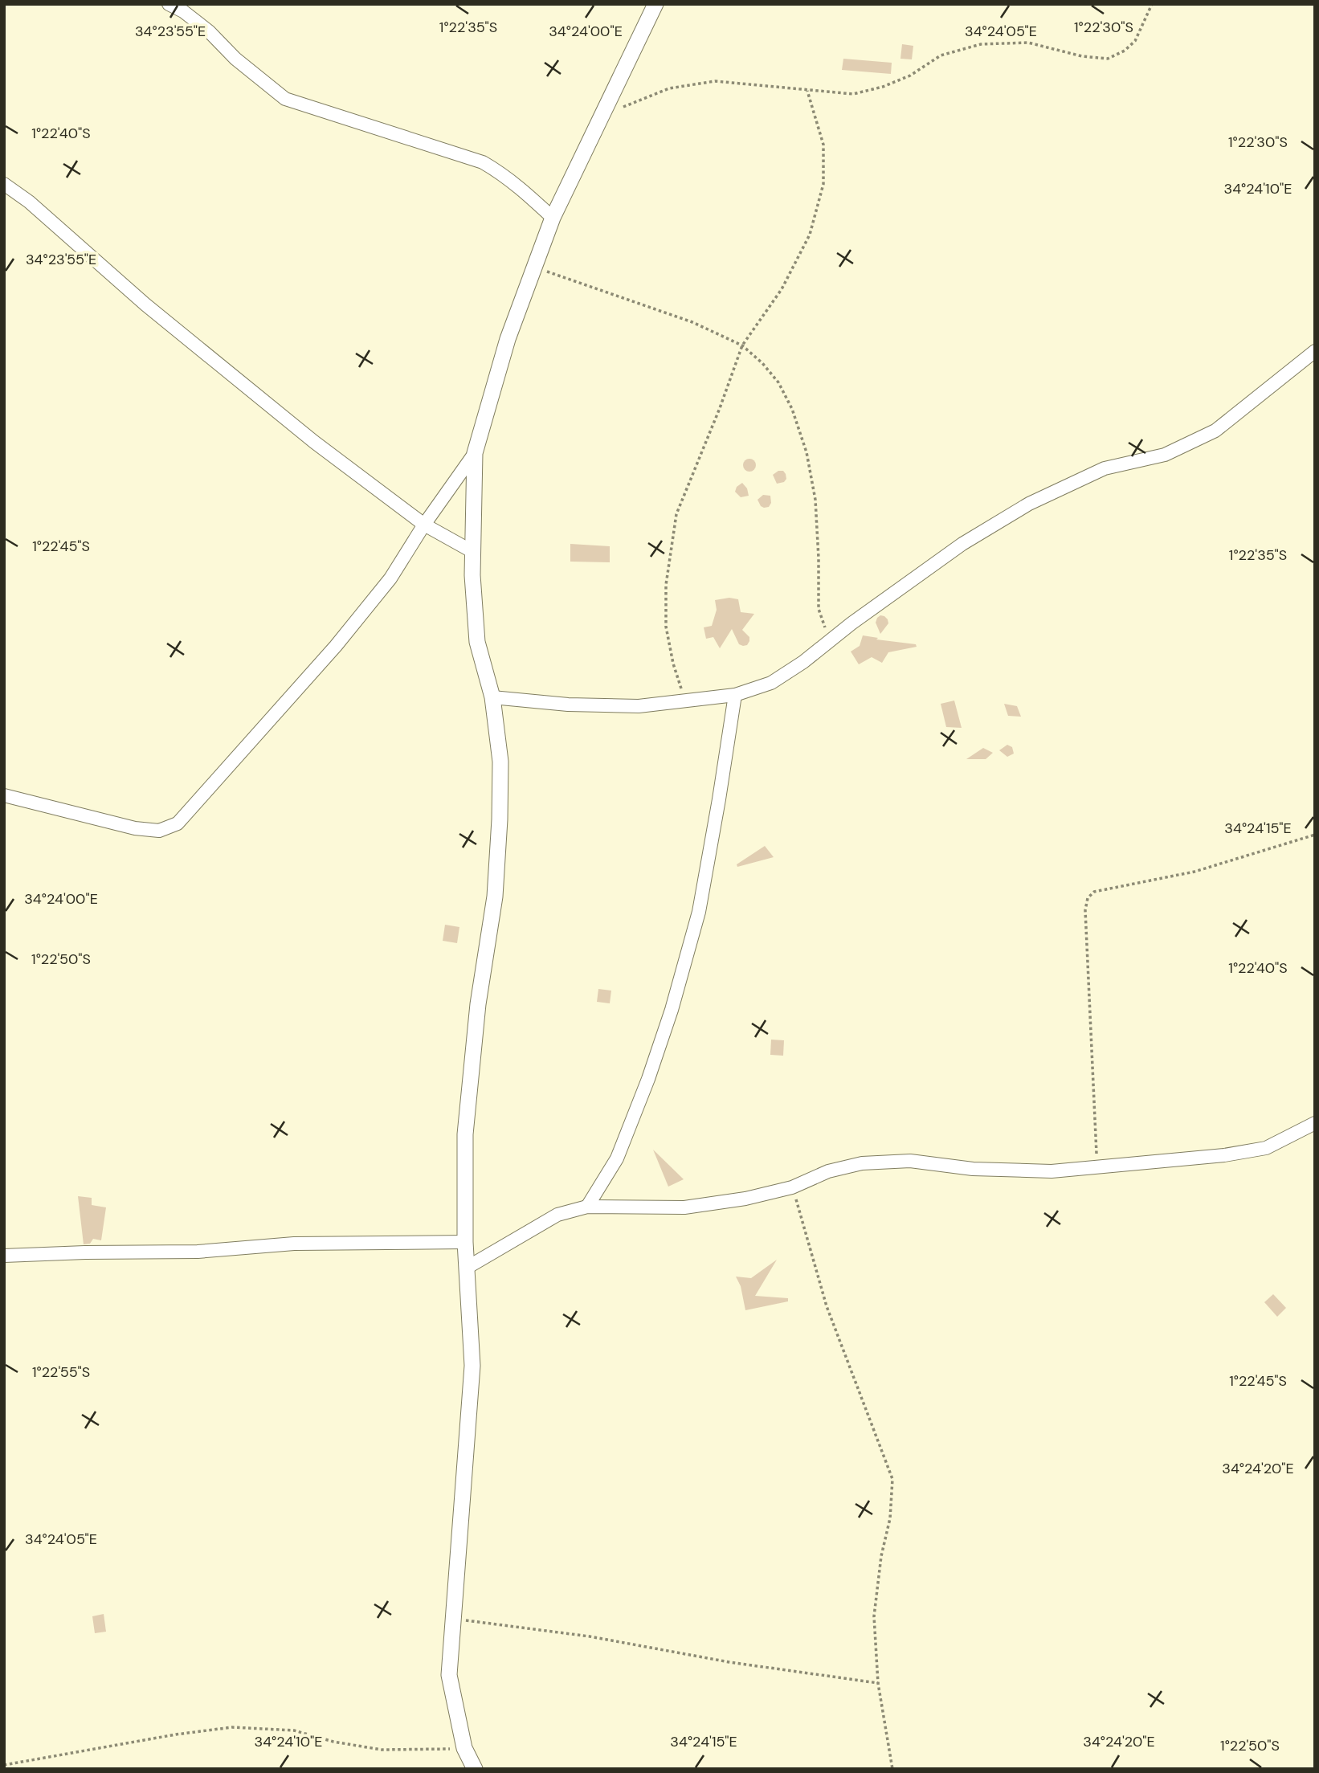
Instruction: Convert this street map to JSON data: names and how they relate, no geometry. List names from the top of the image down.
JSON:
{
  "coordinates": [
    "1°22'35\"S",
    "1°22'30\"S",
    "34°23'55\"E",
    "34°24'00\"E",
    "34°24'05\"E",
    "1°22'40\"S",
    "34°24'10\"E",
    "1°22'45\"S",
    "34°24'15\"E",
    "1°22'50\"S",
    "1°22'55\"S",
    "34°24'20\"E"
  ]
}
